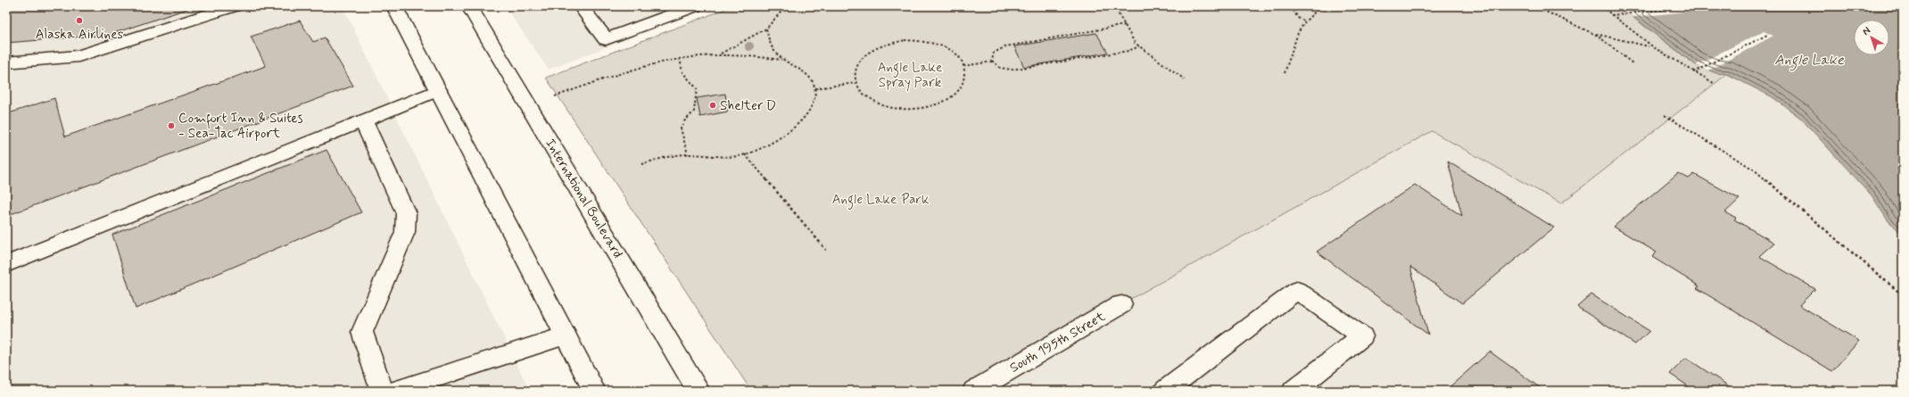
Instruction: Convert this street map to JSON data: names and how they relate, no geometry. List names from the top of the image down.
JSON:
{
  "streets": {
    "main road": ["International Boulevard", "South 195th Street"]
  },
  "water": ["Angle Lake"],
  "parks": ["Angle Lake Spray Park", "Angle Lake Park"],
  "places": ["Alaska Airlines", "Shelter D", "Comfort Inn & Suites - Sea-Tac Airport"],
  "north": "top left"
}
